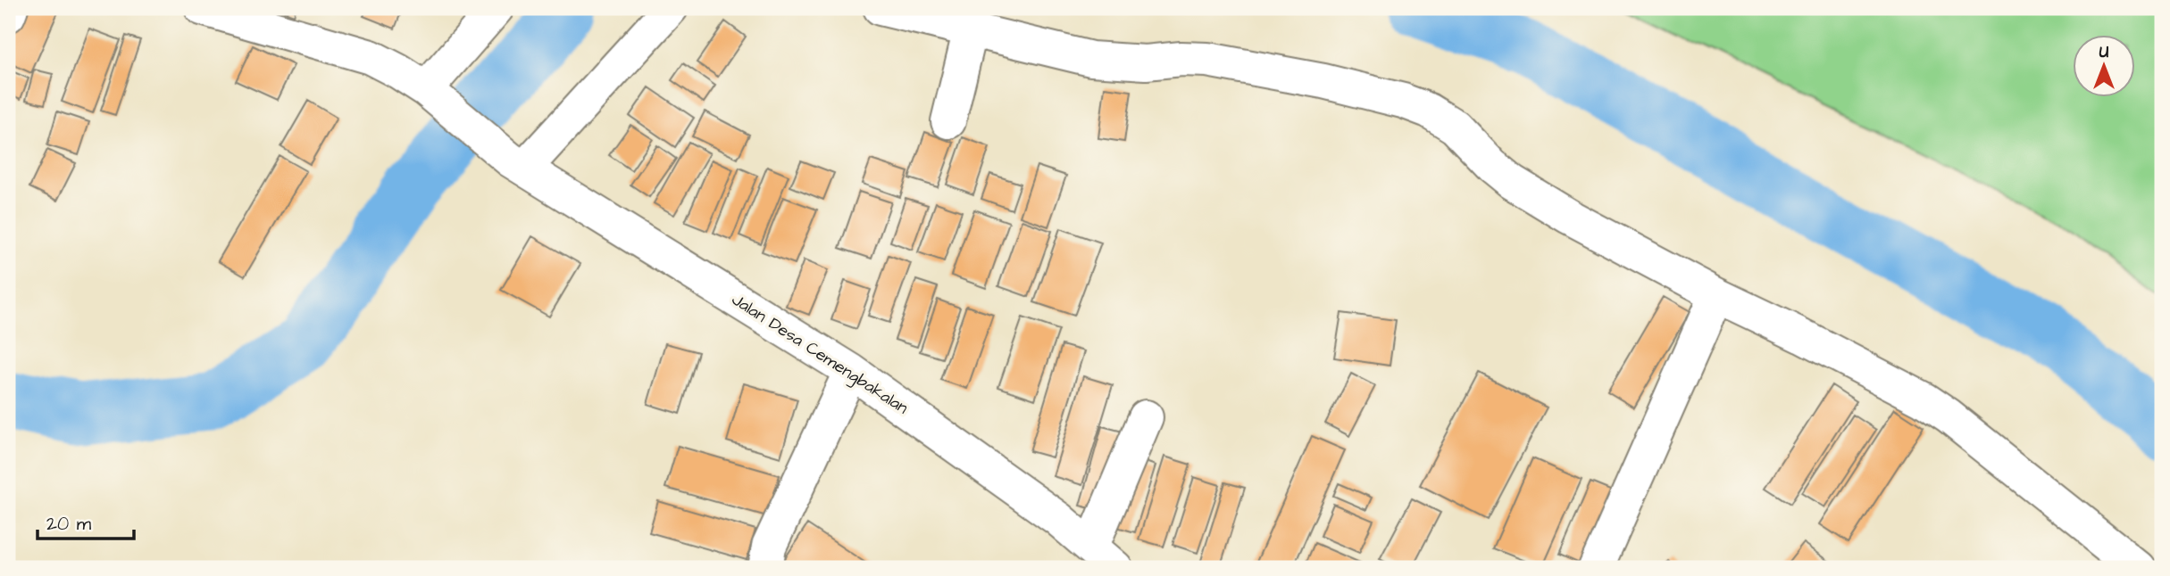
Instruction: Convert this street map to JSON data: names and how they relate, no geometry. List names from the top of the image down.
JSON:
{
  "streets": {
    "street": ["Jalan Desa Cemengbakalan"]
  },
  "scale_bar": "20 m",
  "north": "top"
}
